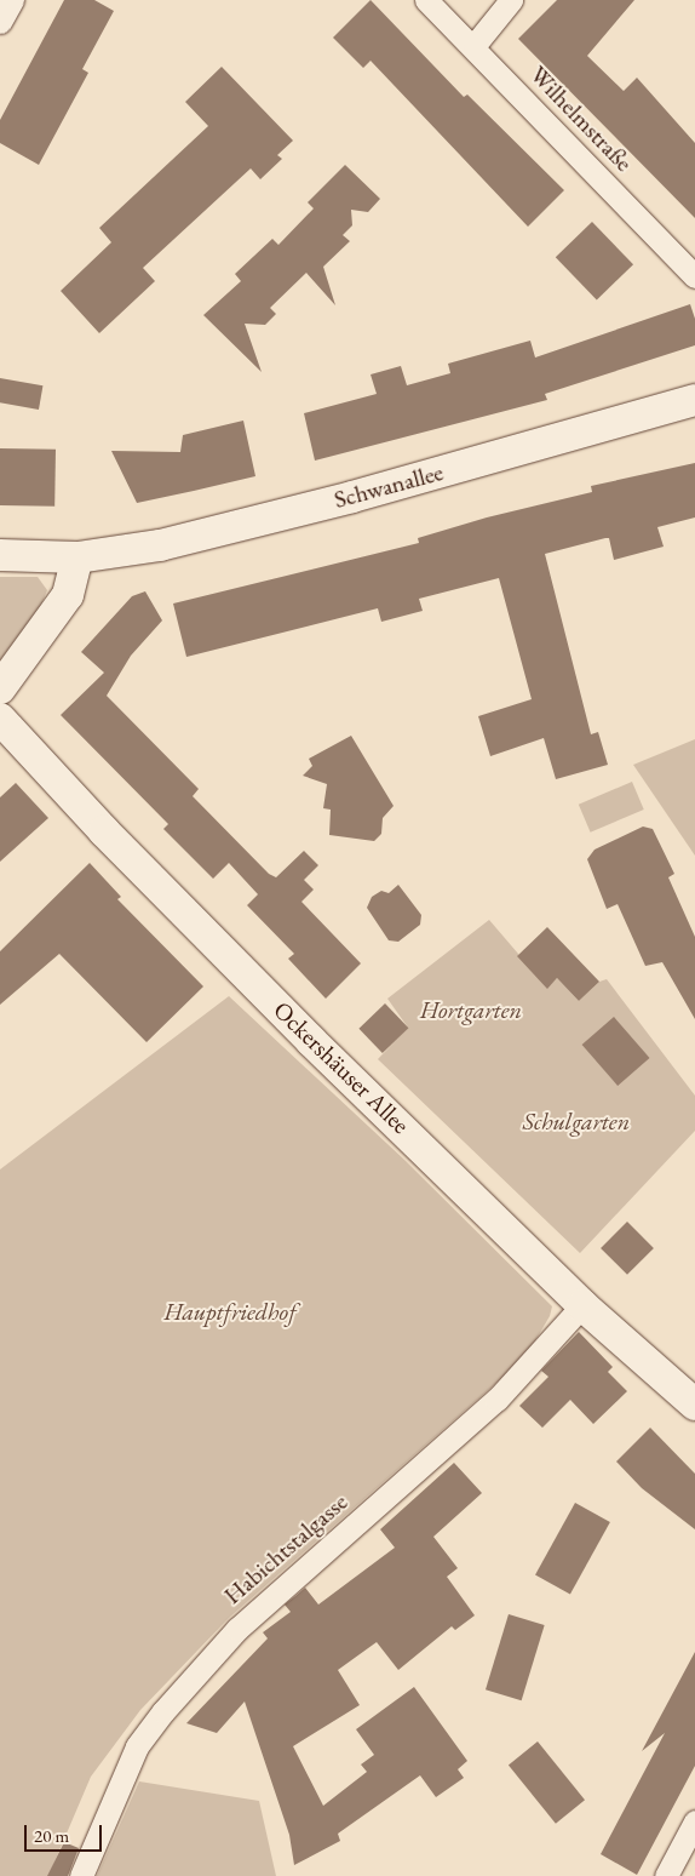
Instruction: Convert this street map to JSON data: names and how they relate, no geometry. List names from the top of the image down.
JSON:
{
  "streets": {
    "street": [
      "Wilhelmstraße",
      "Schwanallee",
      "Ockershäuser Allee",
      "Habichtstalgasse"
    ]
  },
  "crossings": [
    ["Ockershäuser Allee", "Habichtstalgasse"]
  ],
  "parks": ["Hortgarten", "Schulgarten", "Hauptfriedhof"],
  "scale_bar": "20 m"
}
